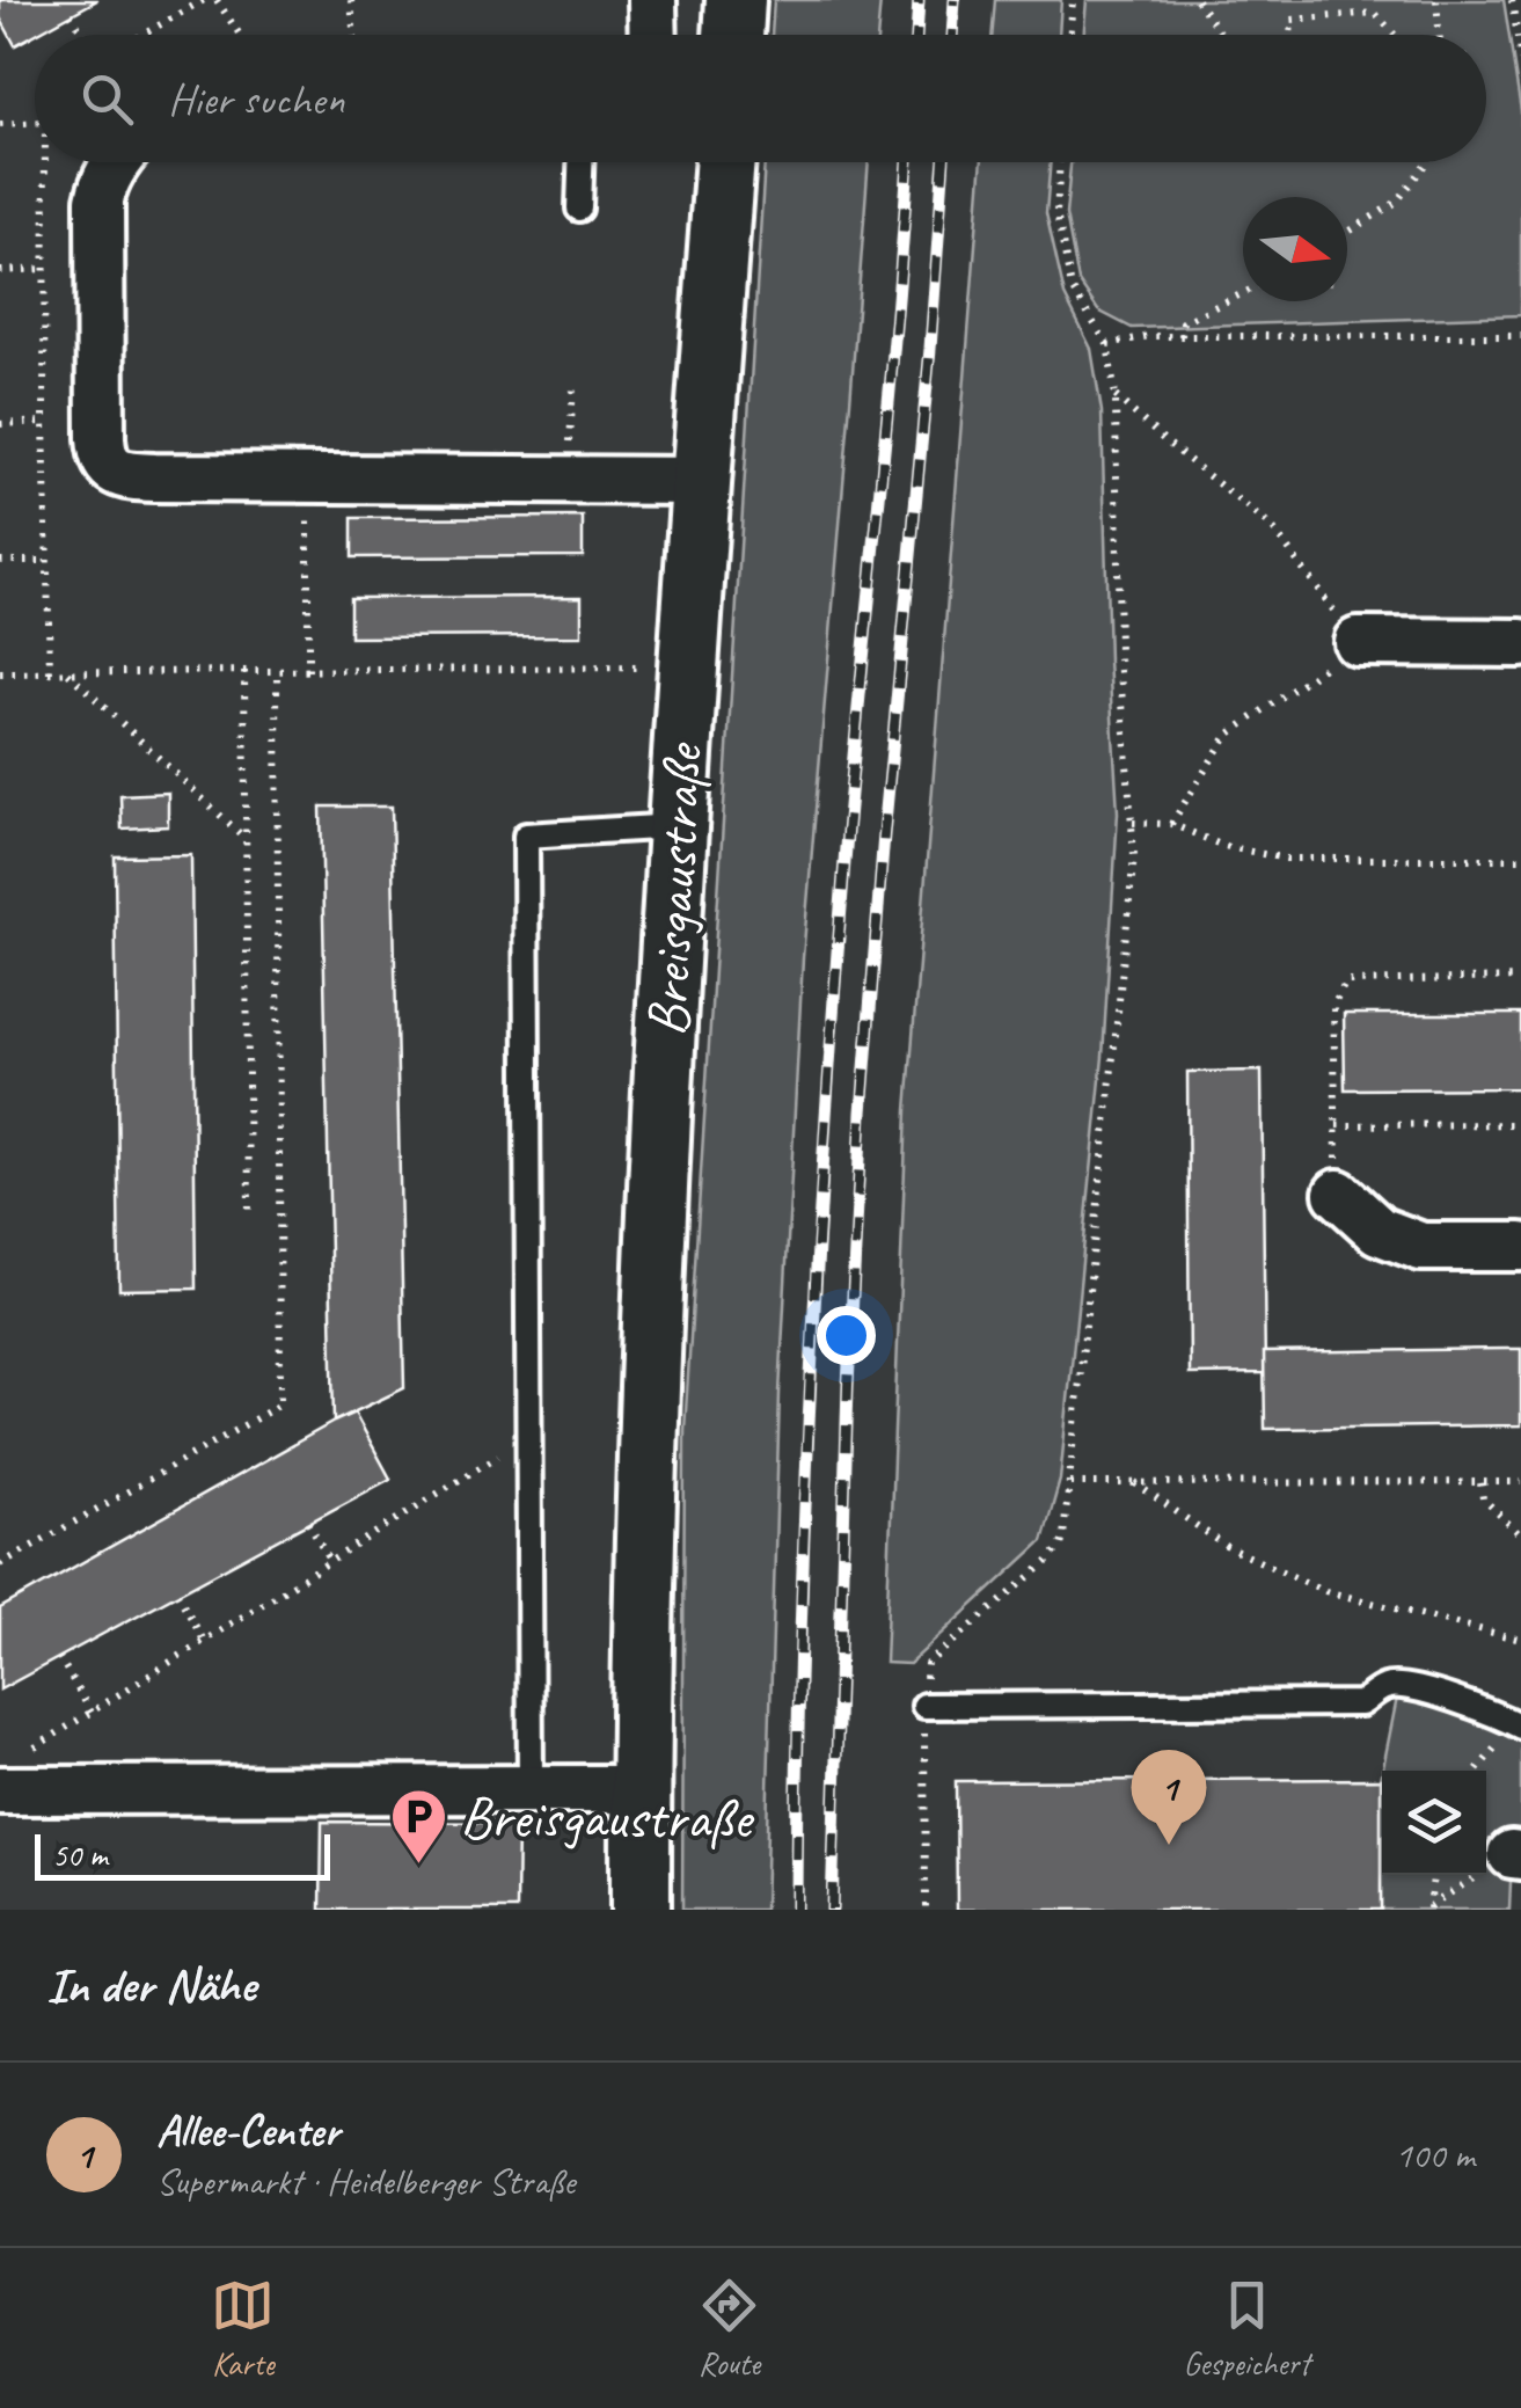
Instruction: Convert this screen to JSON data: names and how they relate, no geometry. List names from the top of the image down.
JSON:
{
  "streets": {
    "street": ["Breisgaustraße"]
  },
  "places": {
    "parking": ["Breisgaustraße"]
  },
  "scale_bar": "50 m",
  "north": "right",
  "page": {
    "search": "Hier suchen",
    "pins": "1",
    "scale": "50 m",
    "heading": "In der Nähe",
    "list": [
      {
        "mark": "1",
        "name": "Allee-Center",
        "note": "Supermarkt · Heidelberger Straße",
        "value": "100 m"
      }
    ],
    "nav": ["Karte", "Route", "Gespeichert"]
  }
}
